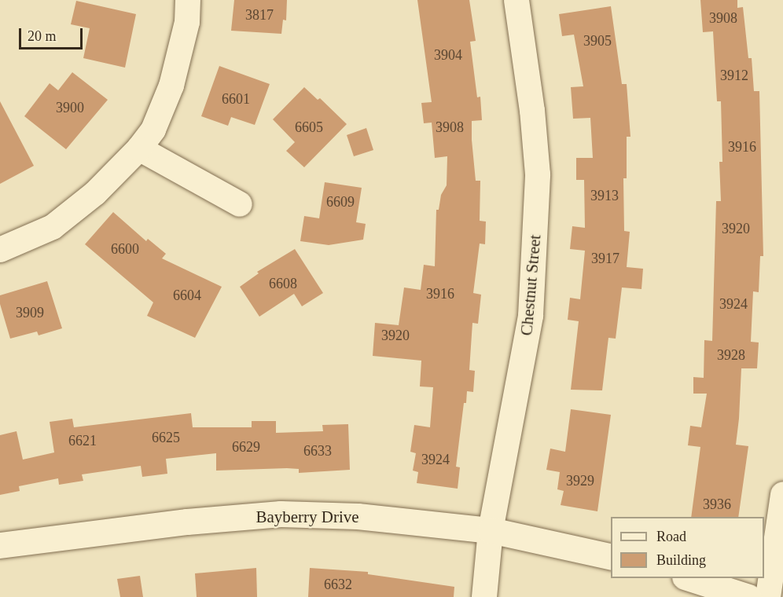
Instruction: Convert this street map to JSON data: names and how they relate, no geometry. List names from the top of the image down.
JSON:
{
  "streets": {
    "street": ["Chestnut Street", "Bayberry Drive"]
  },
  "crossings": [
    ["Chestnut Street", "Bayberry Drive"]
  ],
  "house_numbers": [
    "3817",
    "3908",
    "3905",
    "3904",
    "3912",
    "6601",
    "3900",
    "6605",
    "3908",
    "3916",
    "3913",
    "6609",
    "3920",
    "6600",
    "3917",
    "6608",
    "3916",
    "6604",
    "3924",
    "3909",
    "3920",
    "3928",
    "6625",
    "6621",
    "6629",
    "6633",
    "3924",
    "3929",
    "3936",
    "6632"
  ],
  "legend": ["Road", "Building"],
  "scale_bar": "20 m"
}
